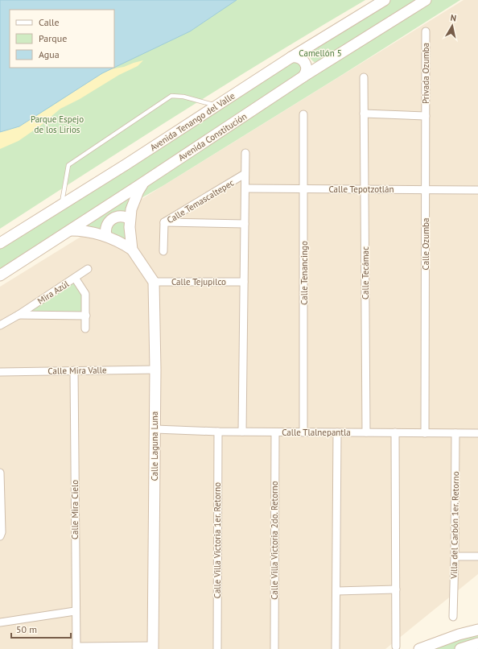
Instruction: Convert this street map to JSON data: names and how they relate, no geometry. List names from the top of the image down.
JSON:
{
  "streets": {
    "main road": ["Avenida Tenango del Valle", "Avenida Constitución", "Calle Laguna Luna"],
    "street": [
      "Privada Ozumba",
      "Calle Tepotzotlán",
      "Calle Temascaltepec",
      "Calle Ozumba",
      "Calle Tenancingo",
      "Calle Tecámac",
      "Calle Tejupilco",
      "Mira Azúl",
      "Calle Mira Valle",
      "Calle Tlalnepantla",
      "Calle Mira Cielo",
      "Villa del Carbón 1er. Retorno",
      "Calle Villa Victoria 1er. Retorno",
      "Calle Villa Victoria 2do. Retorno"
    ]
  },
  "crossings": [
    ["Privada Ozumba", "Calle Ozumba"],
    ["Calle Tepotzotlán", "Calle Temascaltepec"],
    ["Calle Tepotzotlán", "Calle Ozumba"],
    ["Calle Tepotzotlán", "Calle Tenancingo"],
    ["Calle Tepotzotlán", "Calle Tecámac"],
    ["Calle Temascaltepec", "Calle Tejupilco"],
    ["Calle Temascaltepec", "Calle Tlalnepantla"],
    ["Calle Ozumba", "Calle Tlalnepantla"],
    ["Calle Tenancingo", "Calle Tlalnepantla"],
    ["Calle Tecámac", "Calle Tlalnepantla"],
    ["Calle Tejupilco", "Calle Laguna Luna"],
    ["Calle Mira Valle", "Calle Laguna Luna"],
    ["Calle Mira Valle", "Calle Mira Cielo"],
    ["Calle Tlalnepantla", "Calle Laguna Luna"],
    ["Calle Tlalnepantla", "Villa del Carbón 1er. Retorno"],
    ["Calle Tlalnepantla", "Calle Villa Victoria 1er. Retorno"],
    ["Calle Tlalnepantla", "Calle Villa Victoria 2do. Retorno"]
  ],
  "parks": ["Camellón 5", "Parque Espejo de los Lirios"],
  "legend": ["Calle", "Parque", "Agua"],
  "scale_bar": "50 m",
  "north": "top"
}
